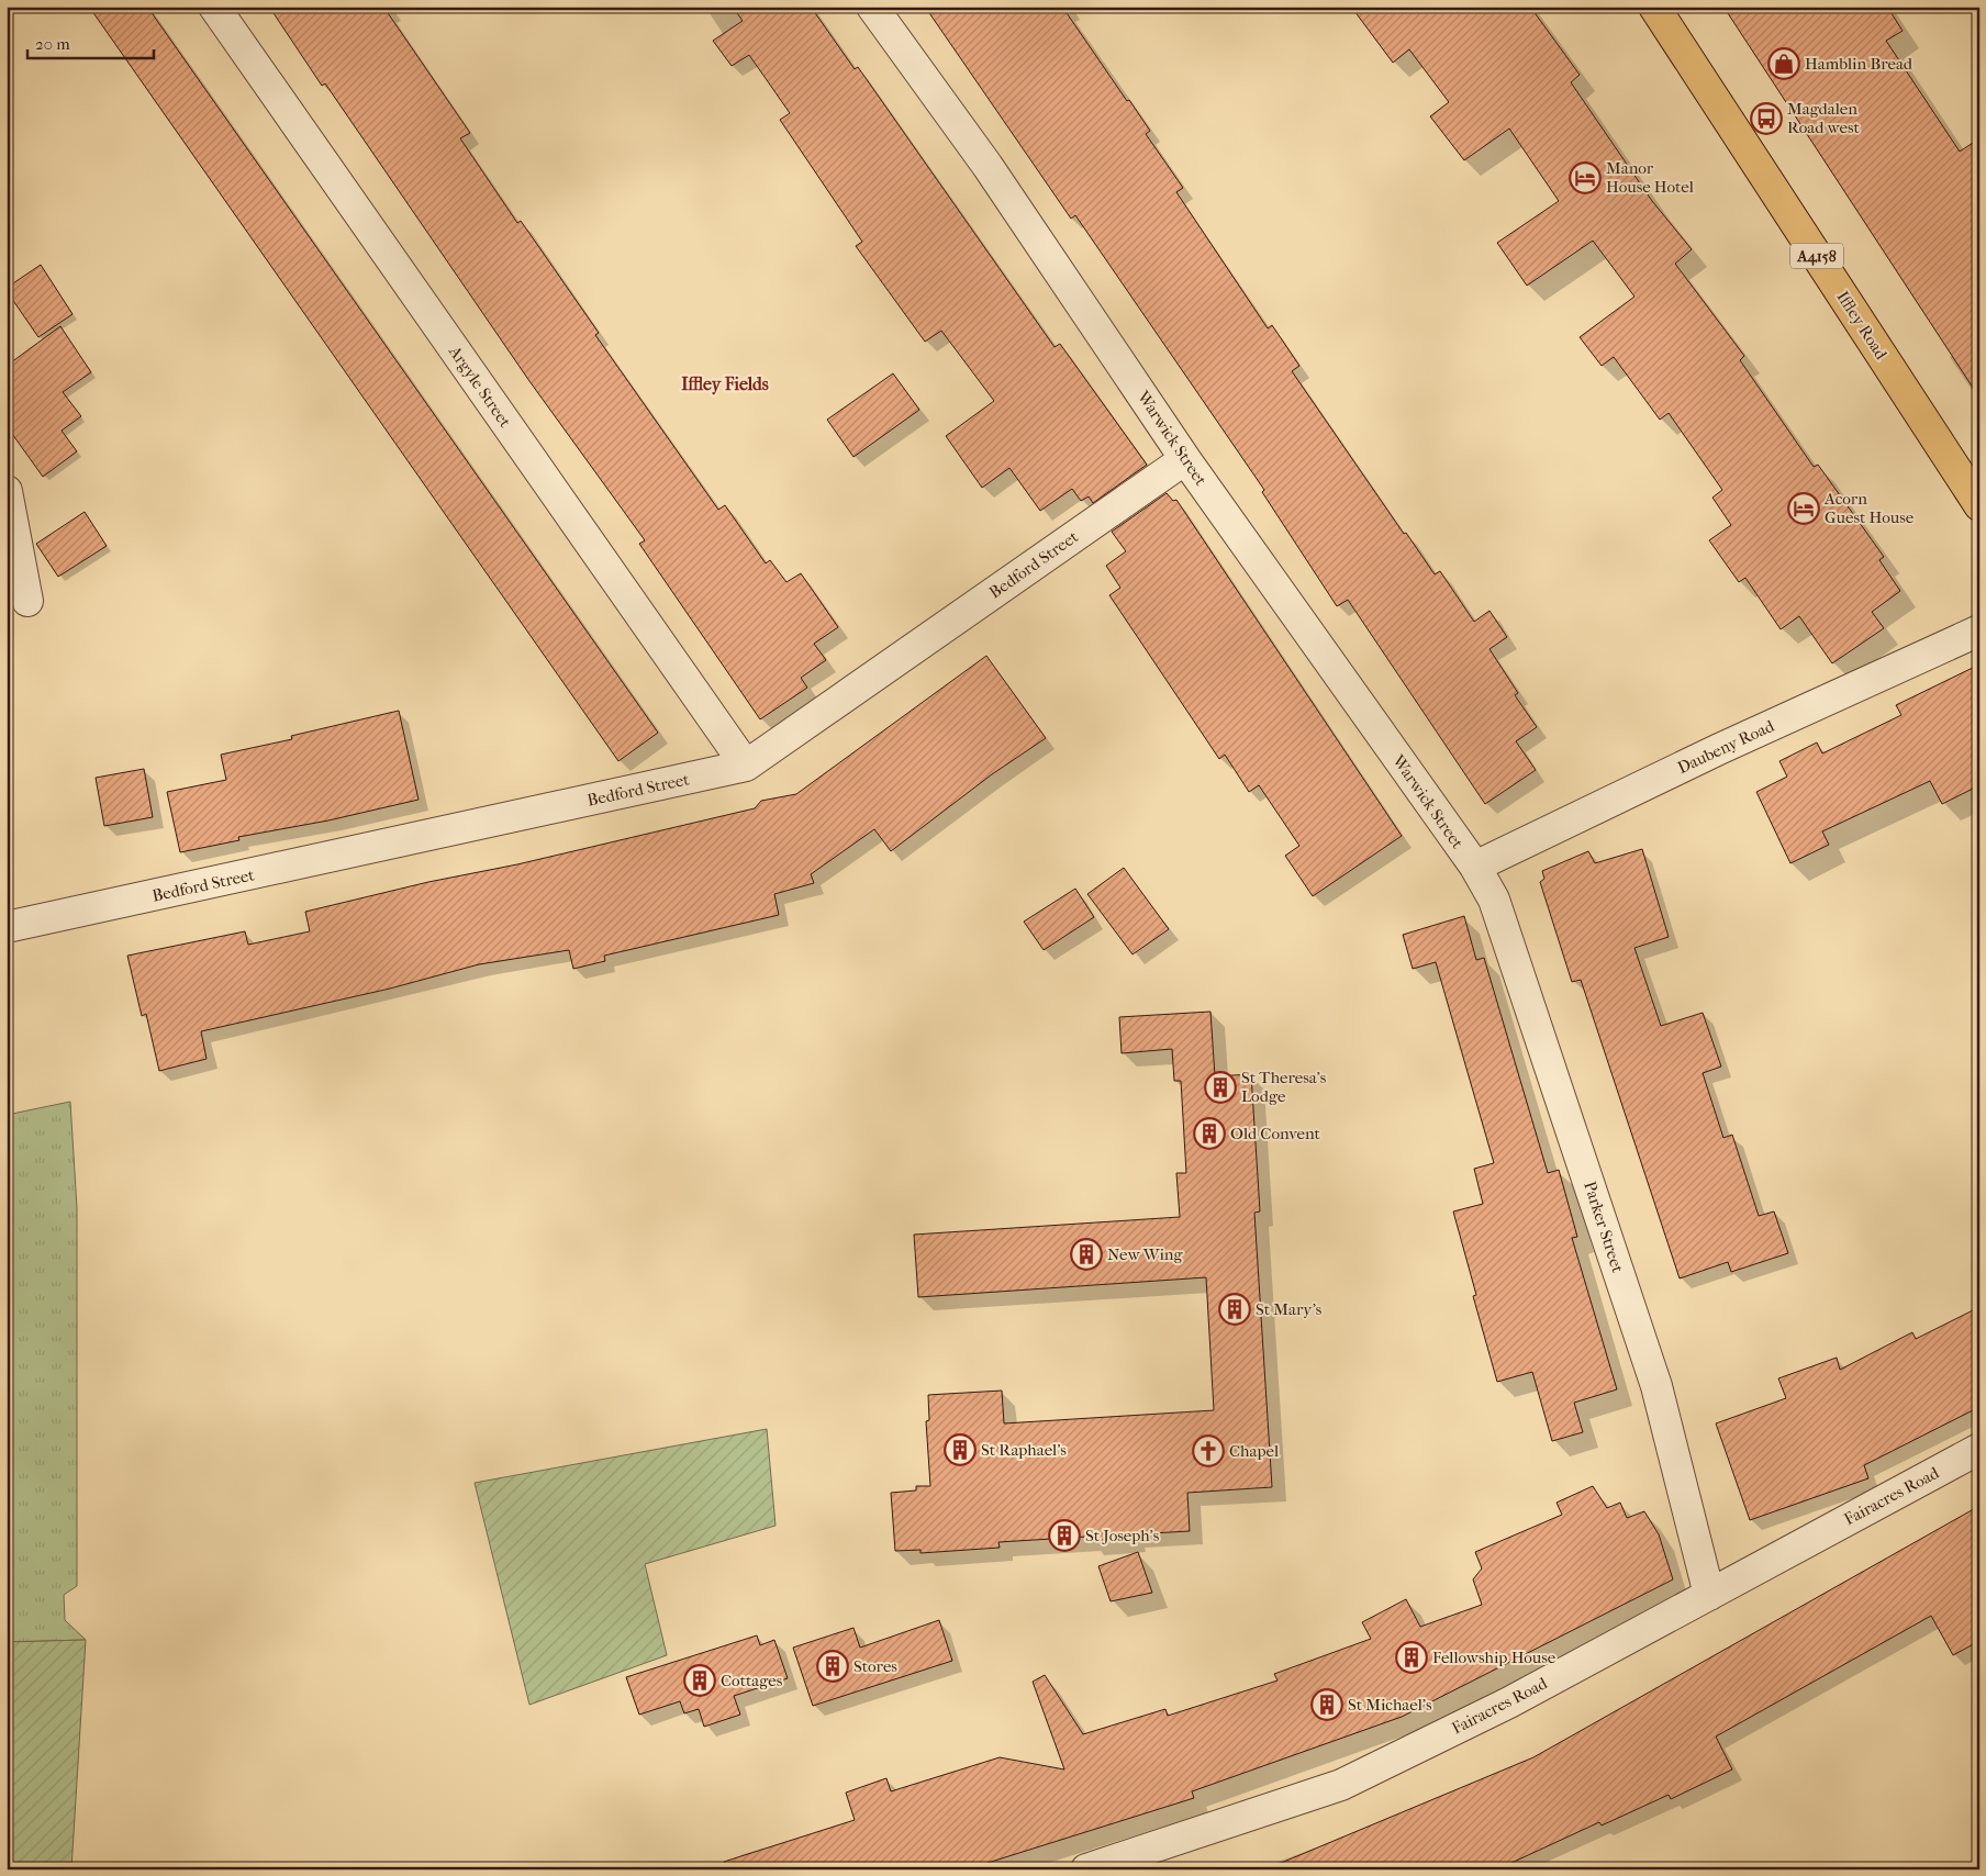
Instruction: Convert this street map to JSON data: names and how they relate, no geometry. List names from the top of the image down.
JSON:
{
  "streets": {
    "main road": ["A4158", "Iffley Road"],
    "street": [
      "Argyle Street",
      "Warwick Street",
      "Bedford Street",
      "Daubeny Road",
      "Parker Street",
      "Fairacres Road"
    ]
  },
  "crossings": [
    ["Argyle Street", "Bedford Street"],
    ["Warwick Street", "Bedford Street"],
    ["Warwick Street", "Daubeny Road"],
    ["Warwick Street", "Parker Street"],
    ["Daubeny Road", "Parker Street"],
    ["Parker Street", "Fairacres Road"]
  ],
  "districts": ["Iffley Fields"],
  "places": {
    "shop": ["Hamblin Bread"],
    "bus stop": ["Magdalen Road west"],
    "hotel": ["Manor House Hotel", "Acorn Guest House"],
    "building": [
      "St Theresa's Lodge",
      "Old Convent",
      "New Wing",
      "St Mary's",
      "St Raphael's",
      "St Joseph's",
      "Fellowship House",
      "Stores",
      "Cottages",
      "St Michael's"
    ],
    "church": ["Chapel"]
  },
  "scale_bar": "20 m"
}
